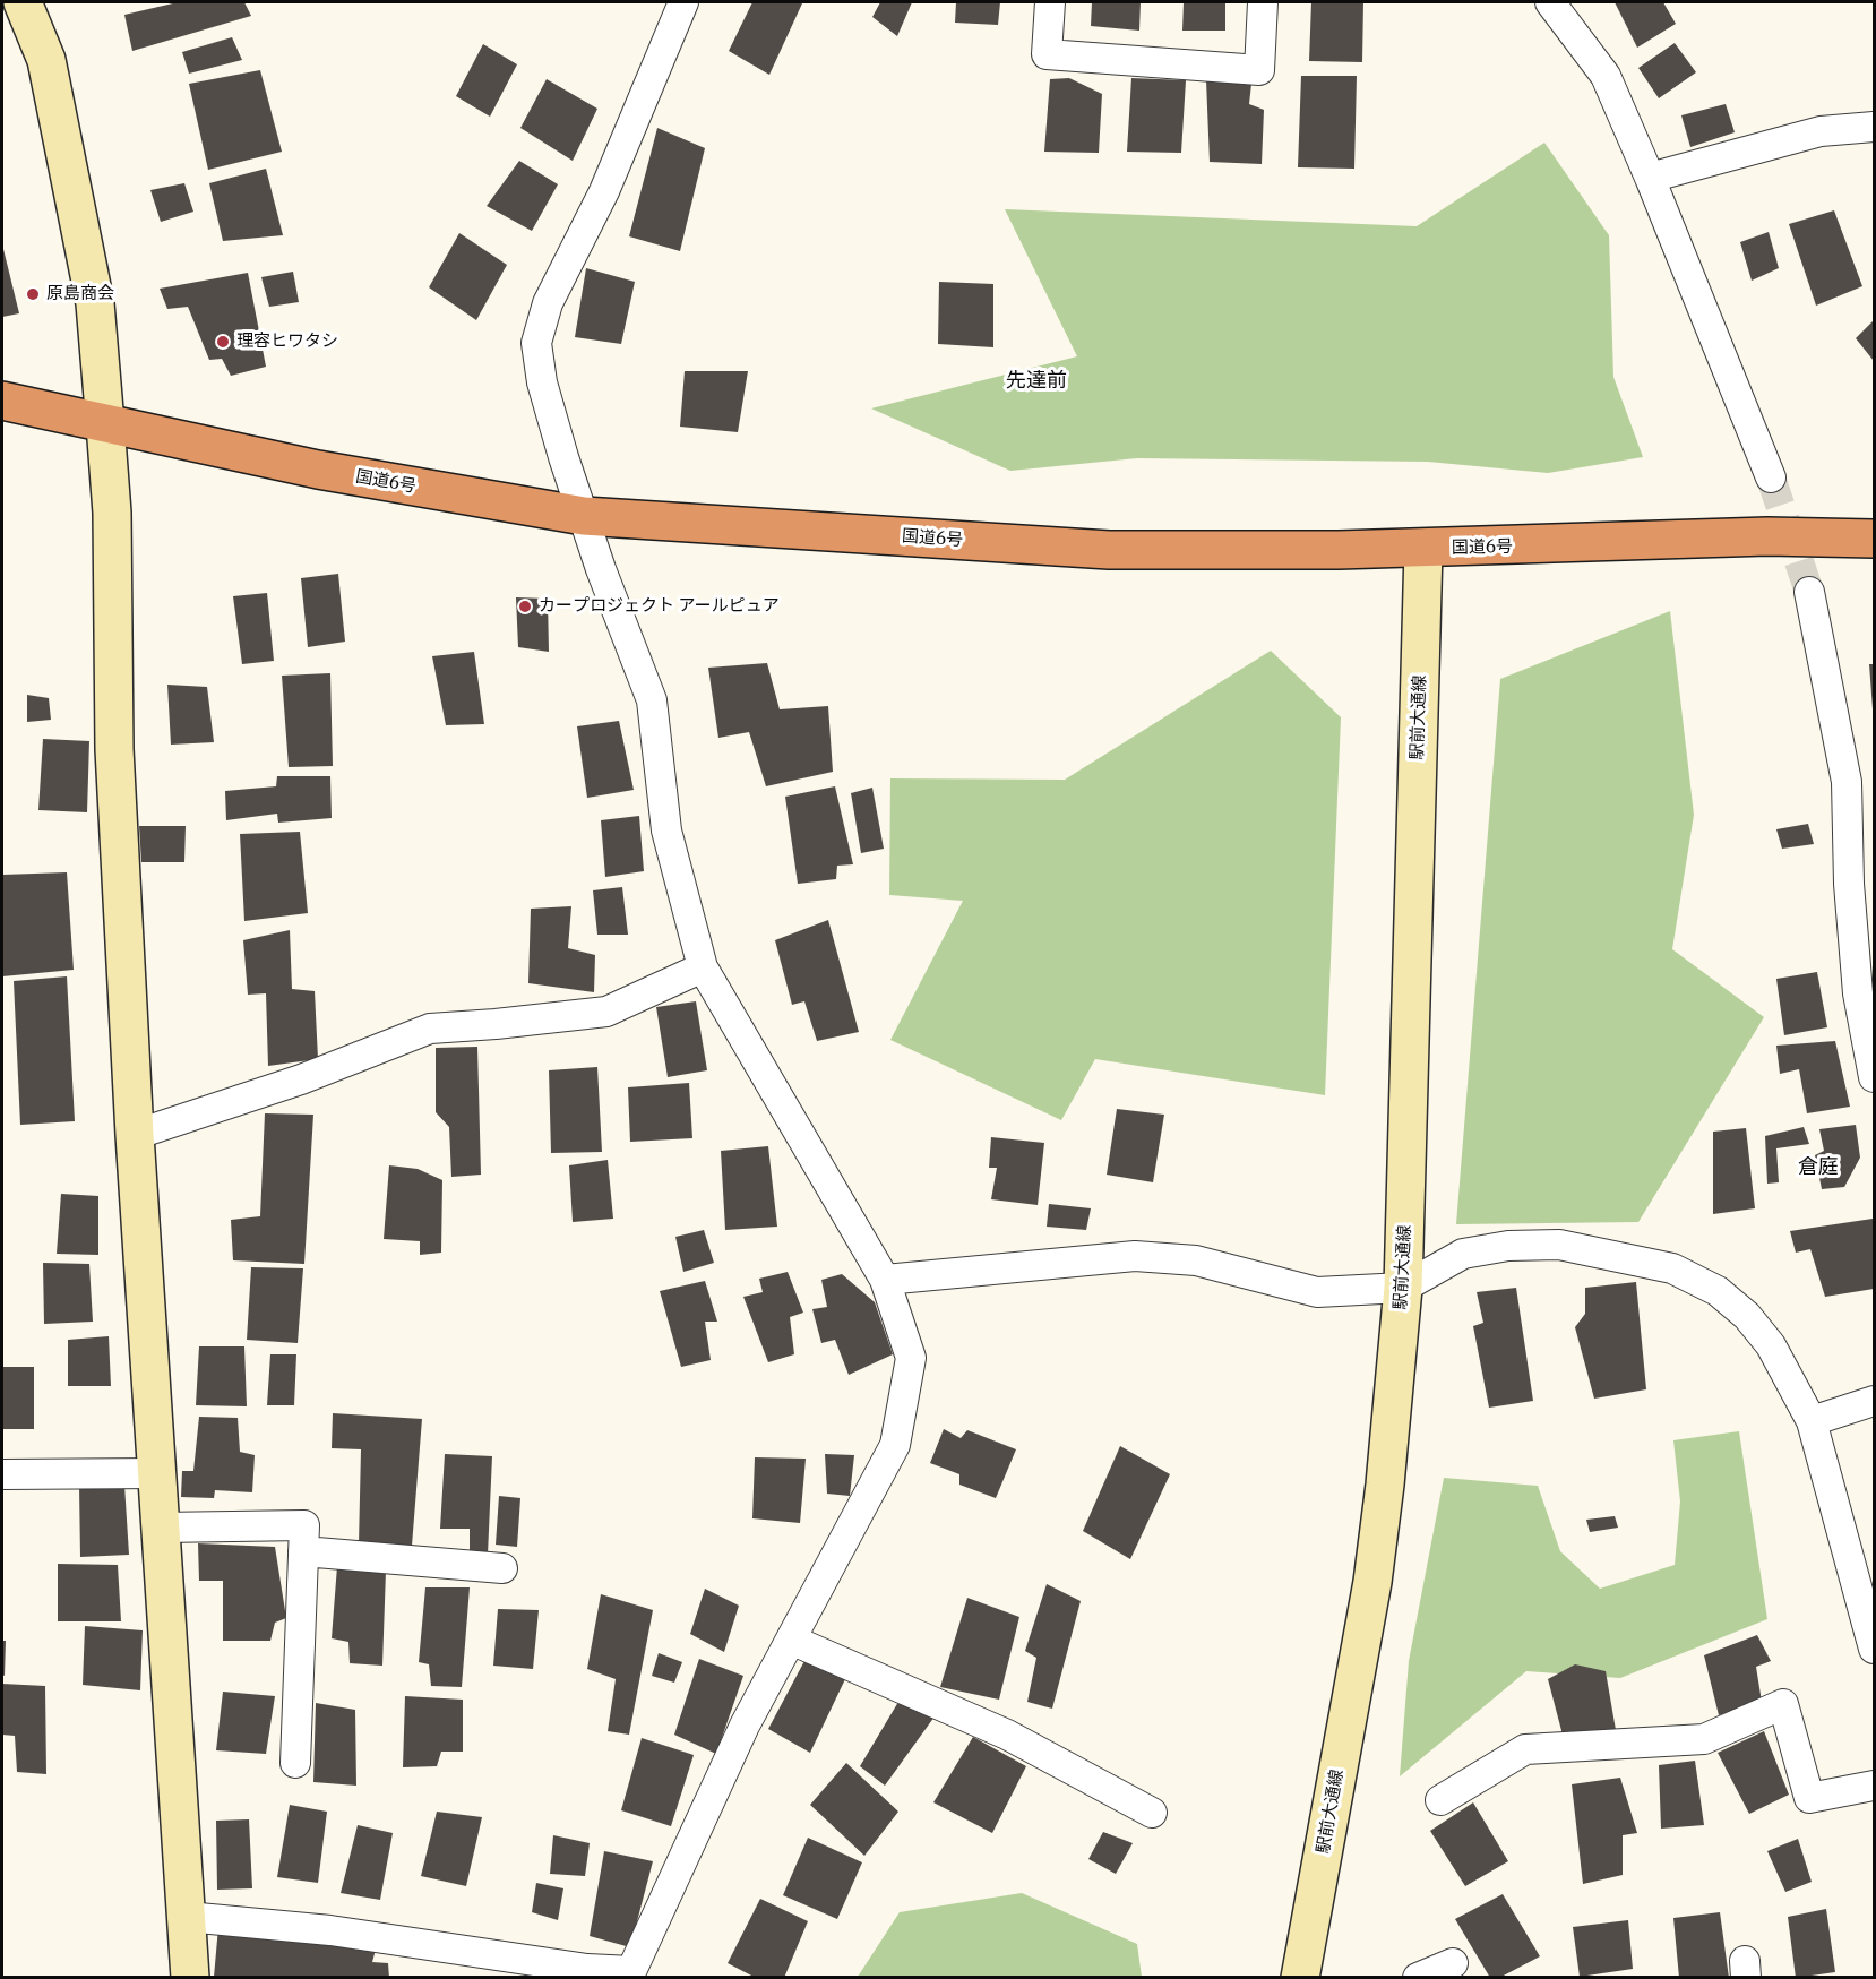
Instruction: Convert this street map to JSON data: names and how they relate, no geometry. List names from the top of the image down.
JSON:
{
  "streets": {
    "highway": ["国道6号"],
    "street": ["駅前大通線"]
  },
  "crossings": [
    ["国道6号", "駅前大通線"]
  ],
  "districts": ["先達前", "倉庭"],
  "places": ["原島商会", "理容ヒワタシ", "カープロジェクト アールピュア"]
}
